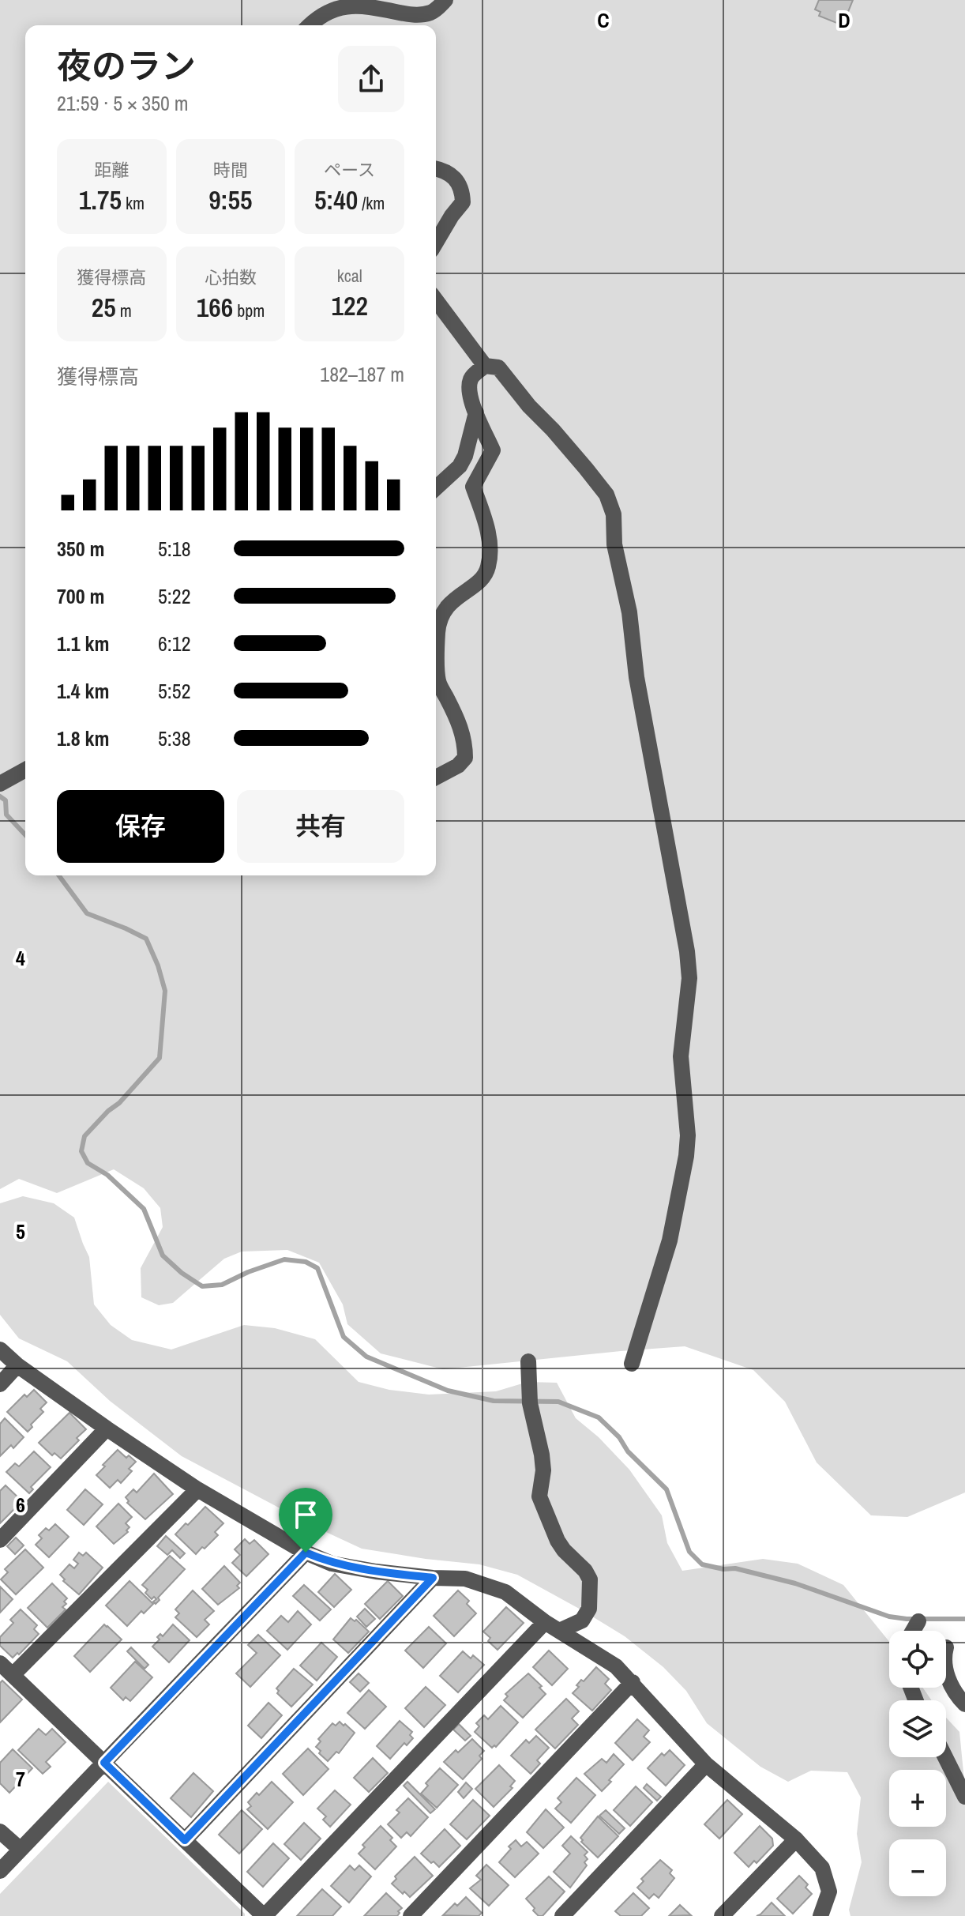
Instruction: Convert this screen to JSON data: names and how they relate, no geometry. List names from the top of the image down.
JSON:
{
  "page": {
    "heading": ["夜のラン", "21:59 · 5 × 350 m"],
    "stats": [
      ["距離", "1.75 km"],
      ["時間", "9:55"],
      ["ペース", "5:40 /km"],
      ["獲得標高", "25 m"],
      ["心拍数", "166 bpm"],
      ["kcal", "122"]
    ],
    "chart": ["獲得標高", "182–187 m"],
    "list": [
      {
        "name": "350 m",
        "note": "5:18"
      },
      {
        "name": "700 m",
        "note": "5:22"
      },
      {
        "name": "1.1 km",
        "note": "6:12"
      },
      {
        "name": "1.4 km",
        "note": "5:52"
      },
      {
        "name": "1.8 km",
        "note": "5:38"
      }
    ],
    "buttons": ["保存", "共有"],
    "map_buttons": ["+", "−"]
  },
  "grid": {
    "columns": ["C", "D"],
    "rows": [
      "4",
      "5",
      "6",
      "7"
    ]
  }
}
